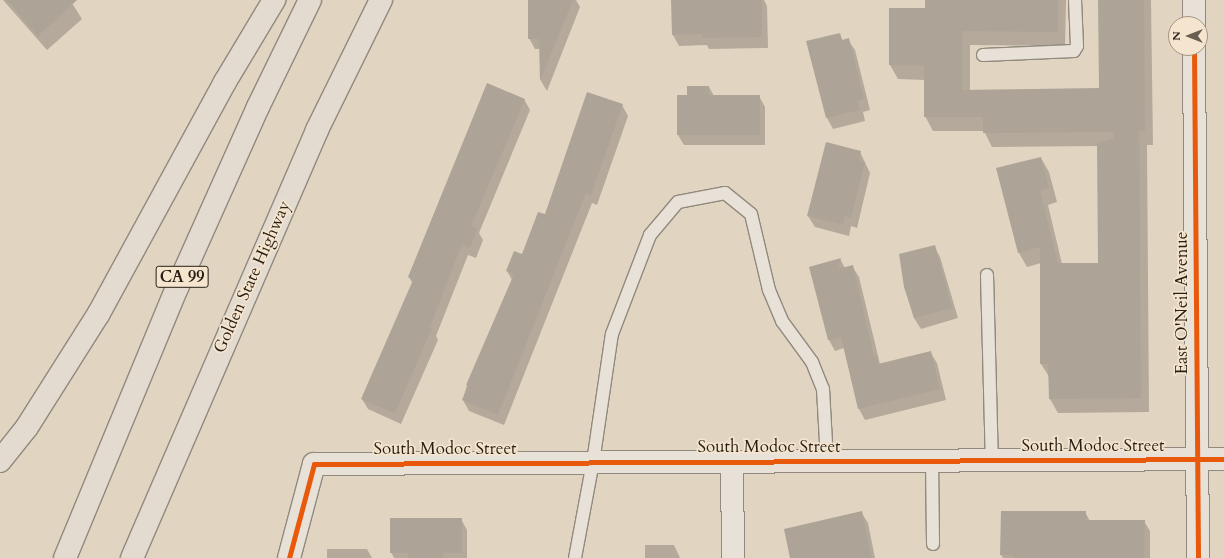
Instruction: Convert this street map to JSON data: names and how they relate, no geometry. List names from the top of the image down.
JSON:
{
  "streets": {
    "highway": ["CA 99", "Golden State Highway"],
    "street": ["East O'Neil Avenue", "South Modoc Street"]
  },
  "crossings": [
    ["East O'Neil Avenue", "South Modoc Street"]
  ],
  "north": "left"
}
